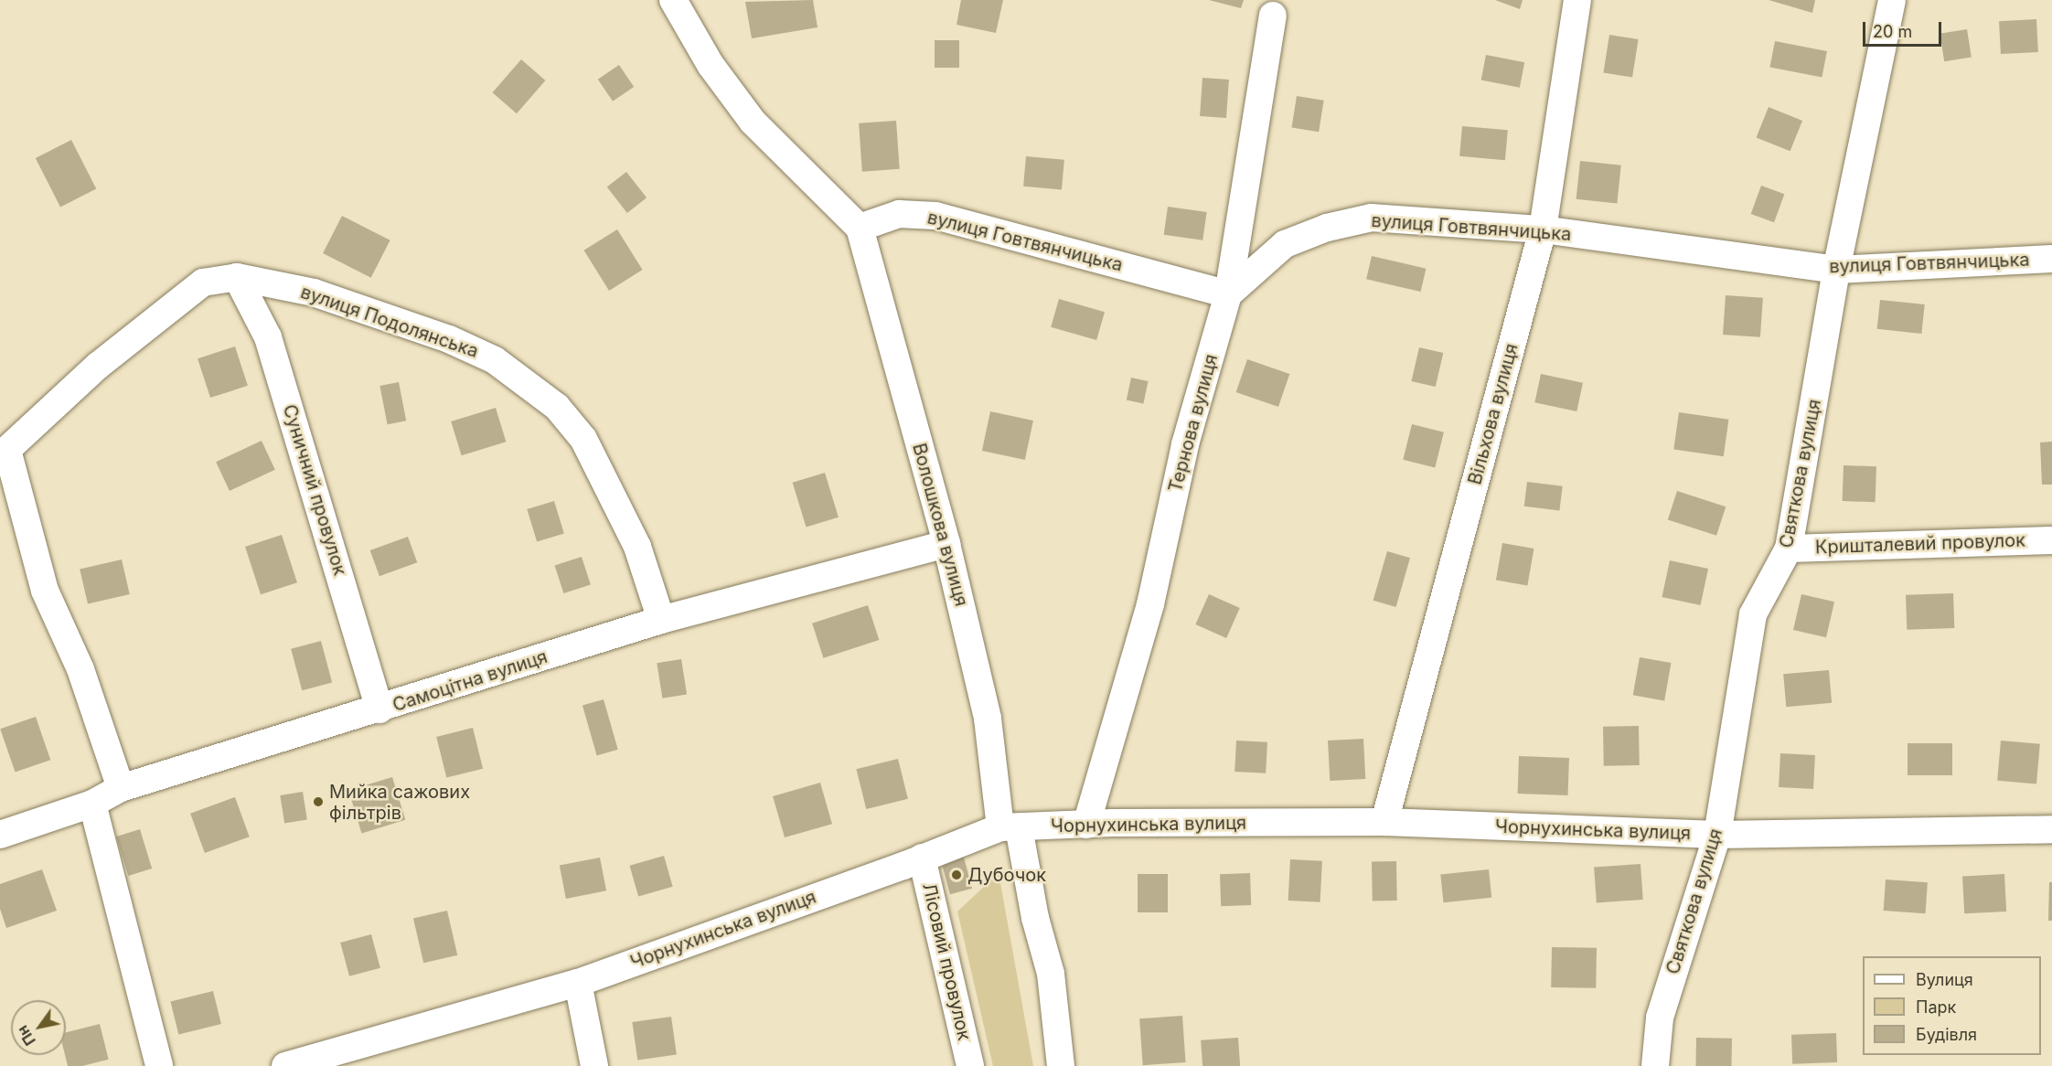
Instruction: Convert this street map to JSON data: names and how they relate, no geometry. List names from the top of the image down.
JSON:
{
  "streets": {
    "street": [
      "вулиця Говтвянчицька",
      "вулиця Подолянська",
      "Вільхова вулиця",
      "Тернова вулиця",
      "Святкова вулиця",
      "Суничний провулок",
      "Волошкова вулиця",
      "Кришталевий провулок",
      "Самоцітна вулиця",
      "Чорнухинська вулиця",
      "Лісовий провулок"
    ]
  },
  "crossings": [
    ["вулиця Говтвянчицька", "Вільхова вулиця"],
    ["вулиця Говтвянчицька", "Тернова вулиця"],
    ["вулиця Говтвянчицька", "Святкова вулиця"],
    ["вулиця Говтвянчицька", "Волошкова вулиця"],
    ["вулиця Подолянська", "Суничний провулок"],
    ["вулиця Подолянська", "Самоцітна вулиця"],
    ["Вільхова вулиця", "Чорнухинська вулиця"],
    ["Тернова вулиця", "Чорнухинська вулиця"],
    ["Святкова вулиця", "Кришталевий провулок"],
    ["Святкова вулиця", "Чорнухинська вулиця"],
    ["Суничний провулок", "Самоцітна вулиця"],
    ["Волошкова вулиця", "Самоцітна вулиця"],
    ["Волошкова вулиця", "Чорнухинська вулиця"],
    ["Чорнухинська вулиця", "Лісовий провулок"]
  ],
  "places": ["Мийка сажових фільтрів", "Дубочок"],
  "legend": ["Вулиця", "Парк", "Будівля"],
  "scale_bar": "20 m",
  "north": "bottom left"
}
